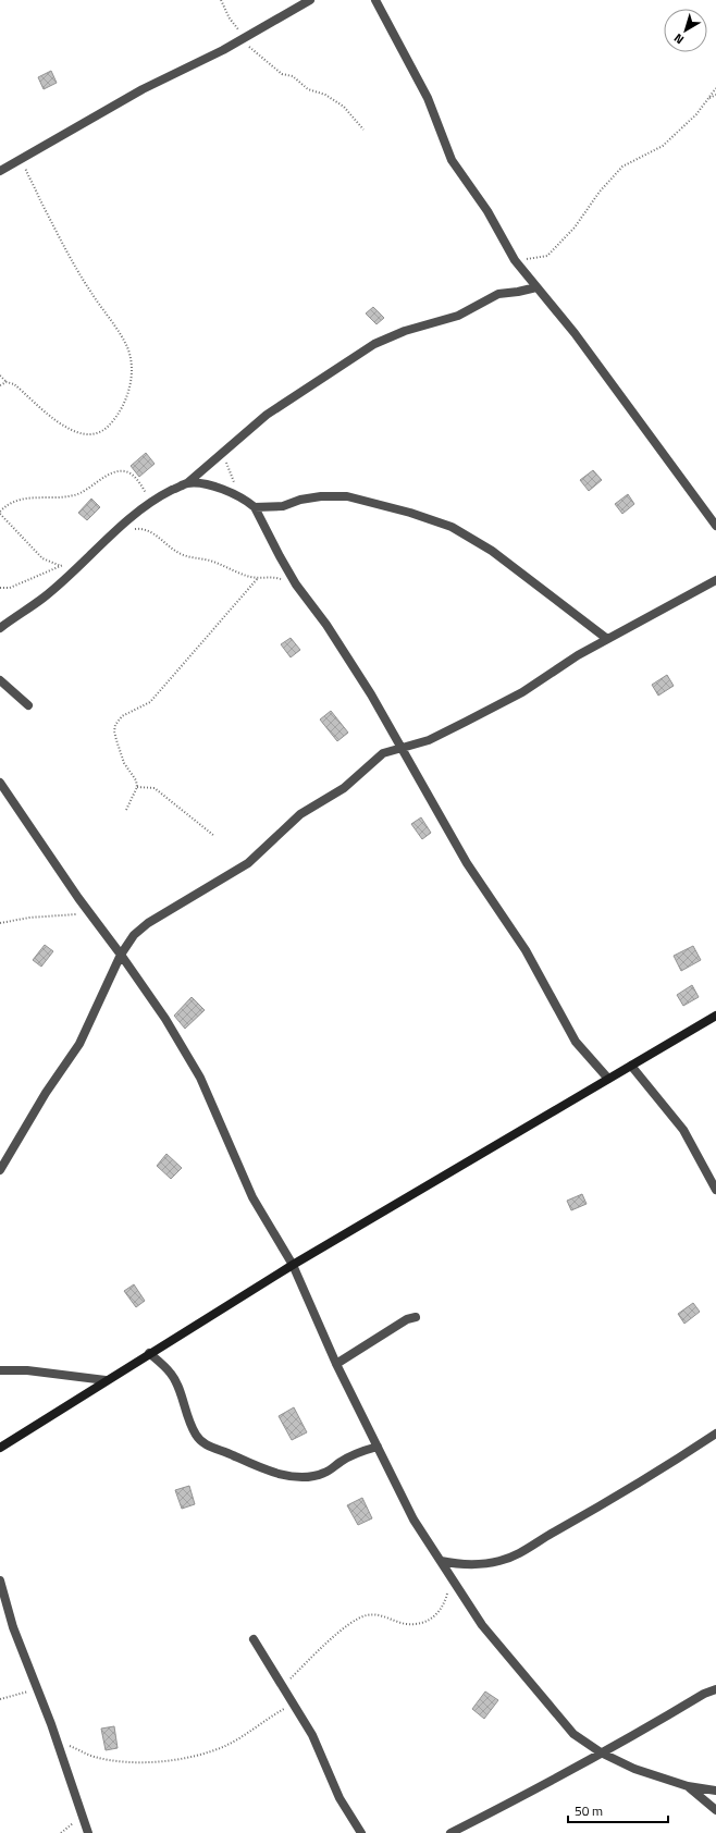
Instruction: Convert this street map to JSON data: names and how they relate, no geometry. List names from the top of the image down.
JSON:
{
  "scale_bar": "50 m",
  "north": "bottom left"
}
